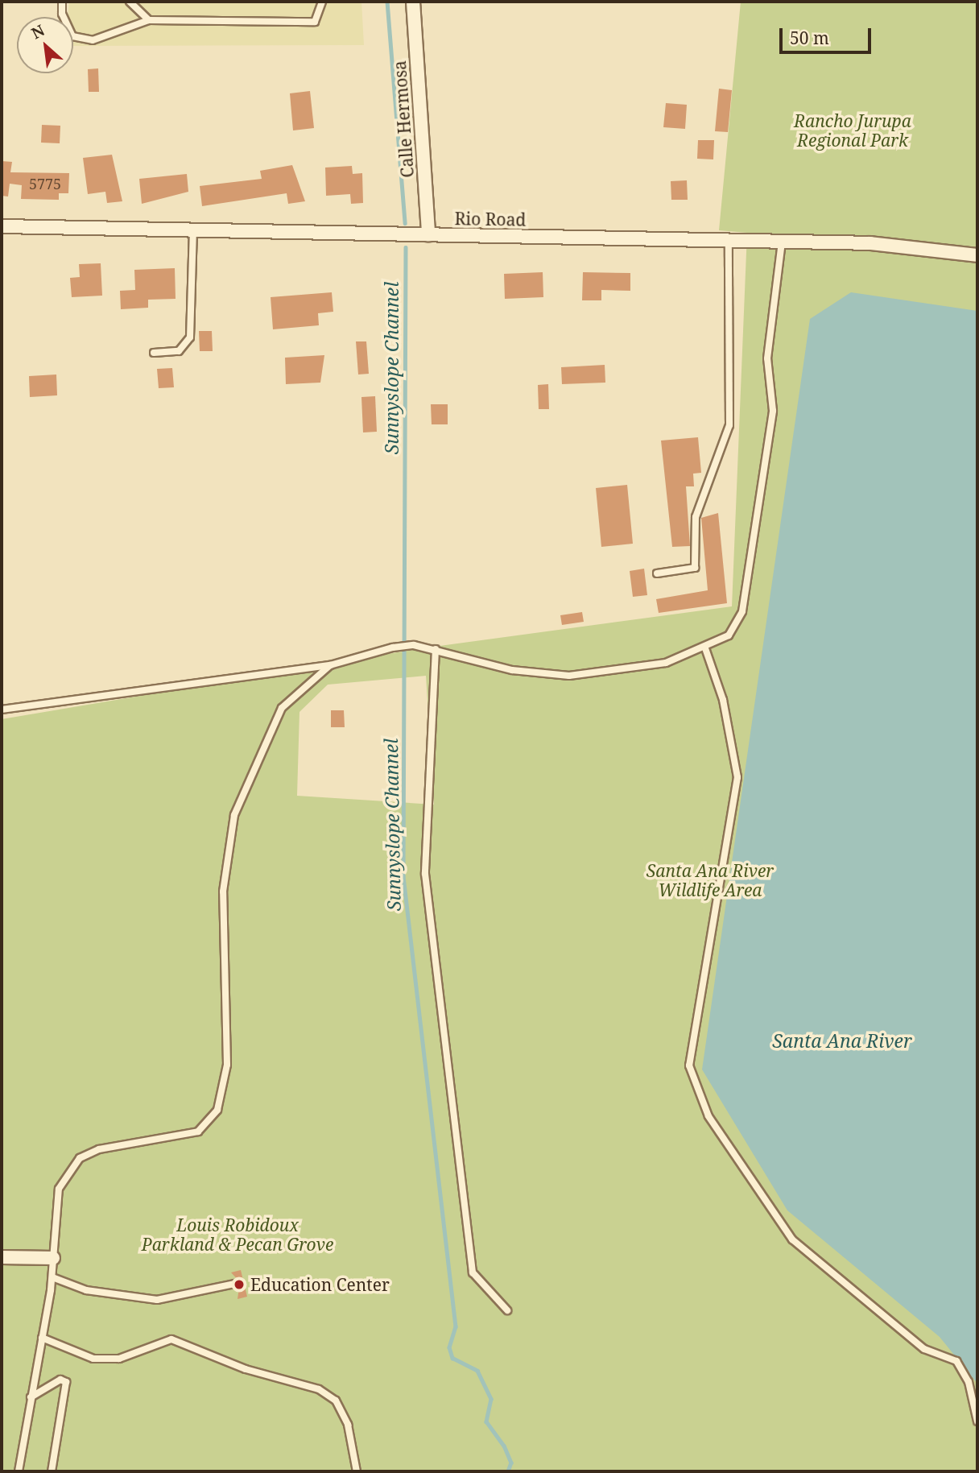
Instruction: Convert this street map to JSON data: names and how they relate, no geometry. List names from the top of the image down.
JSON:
{
  "streets": {
    "street": ["Calle Hermosa", "Rio Road"]
  },
  "crossings": [
    ["Calle Hermosa", "Rio Road"]
  ],
  "water": ["Sunnyslope Channel", "Santa Ana River"],
  "parks": ["Rancho Jurupa Regional Park", "Santa Ana River Wildlife Area", "Louis Robidoux Parkland & Pecan Grove"],
  "places": ["Education Center"],
  "house_numbers": ["5775"],
  "scale_bar": "50 m",
  "north": "top left"
}
